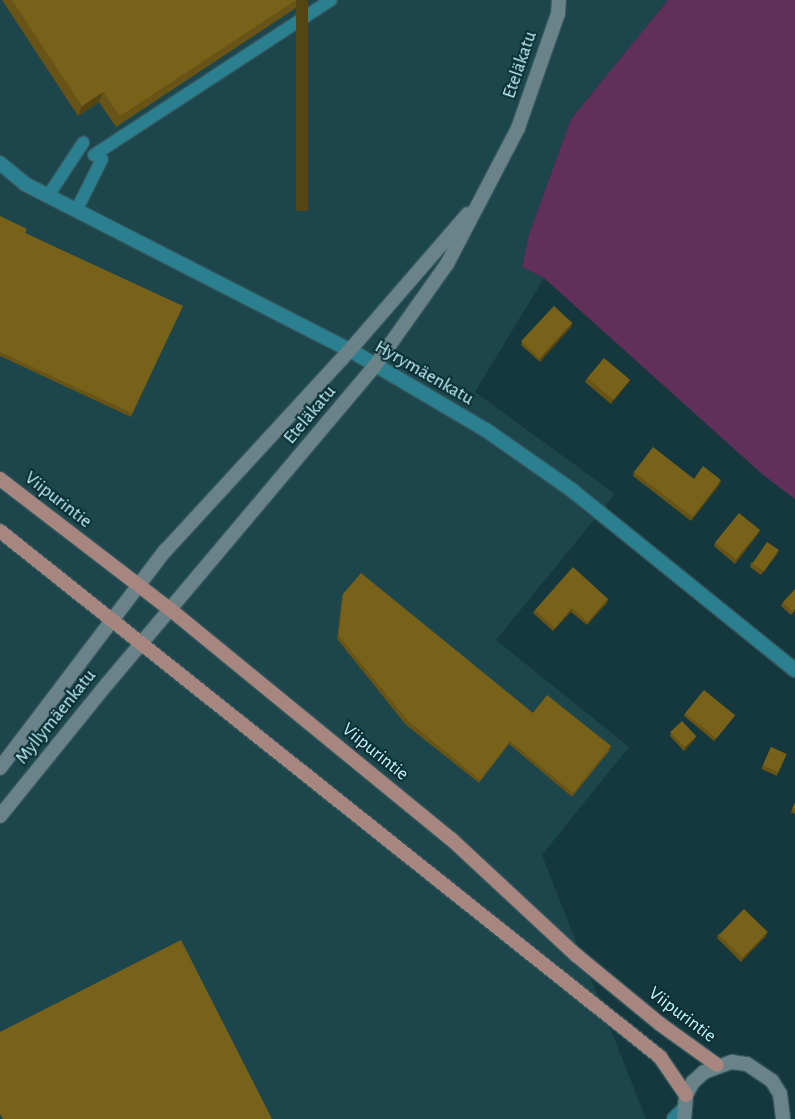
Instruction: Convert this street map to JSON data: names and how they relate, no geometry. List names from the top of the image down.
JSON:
{
  "streets": {
    "main road": ["Eteläkatu", "Viipurintie", "Myllymäenkatu"],
    "street": ["Hyrymäenkatu"]
  },
  "crossings": [
    ["Eteläkatu", "Hyrymäenkatu"],
    ["Eteläkatu", "Viipurintie"],
    ["Eteläkatu", "Myllymäenkatu"]
  ]
}
